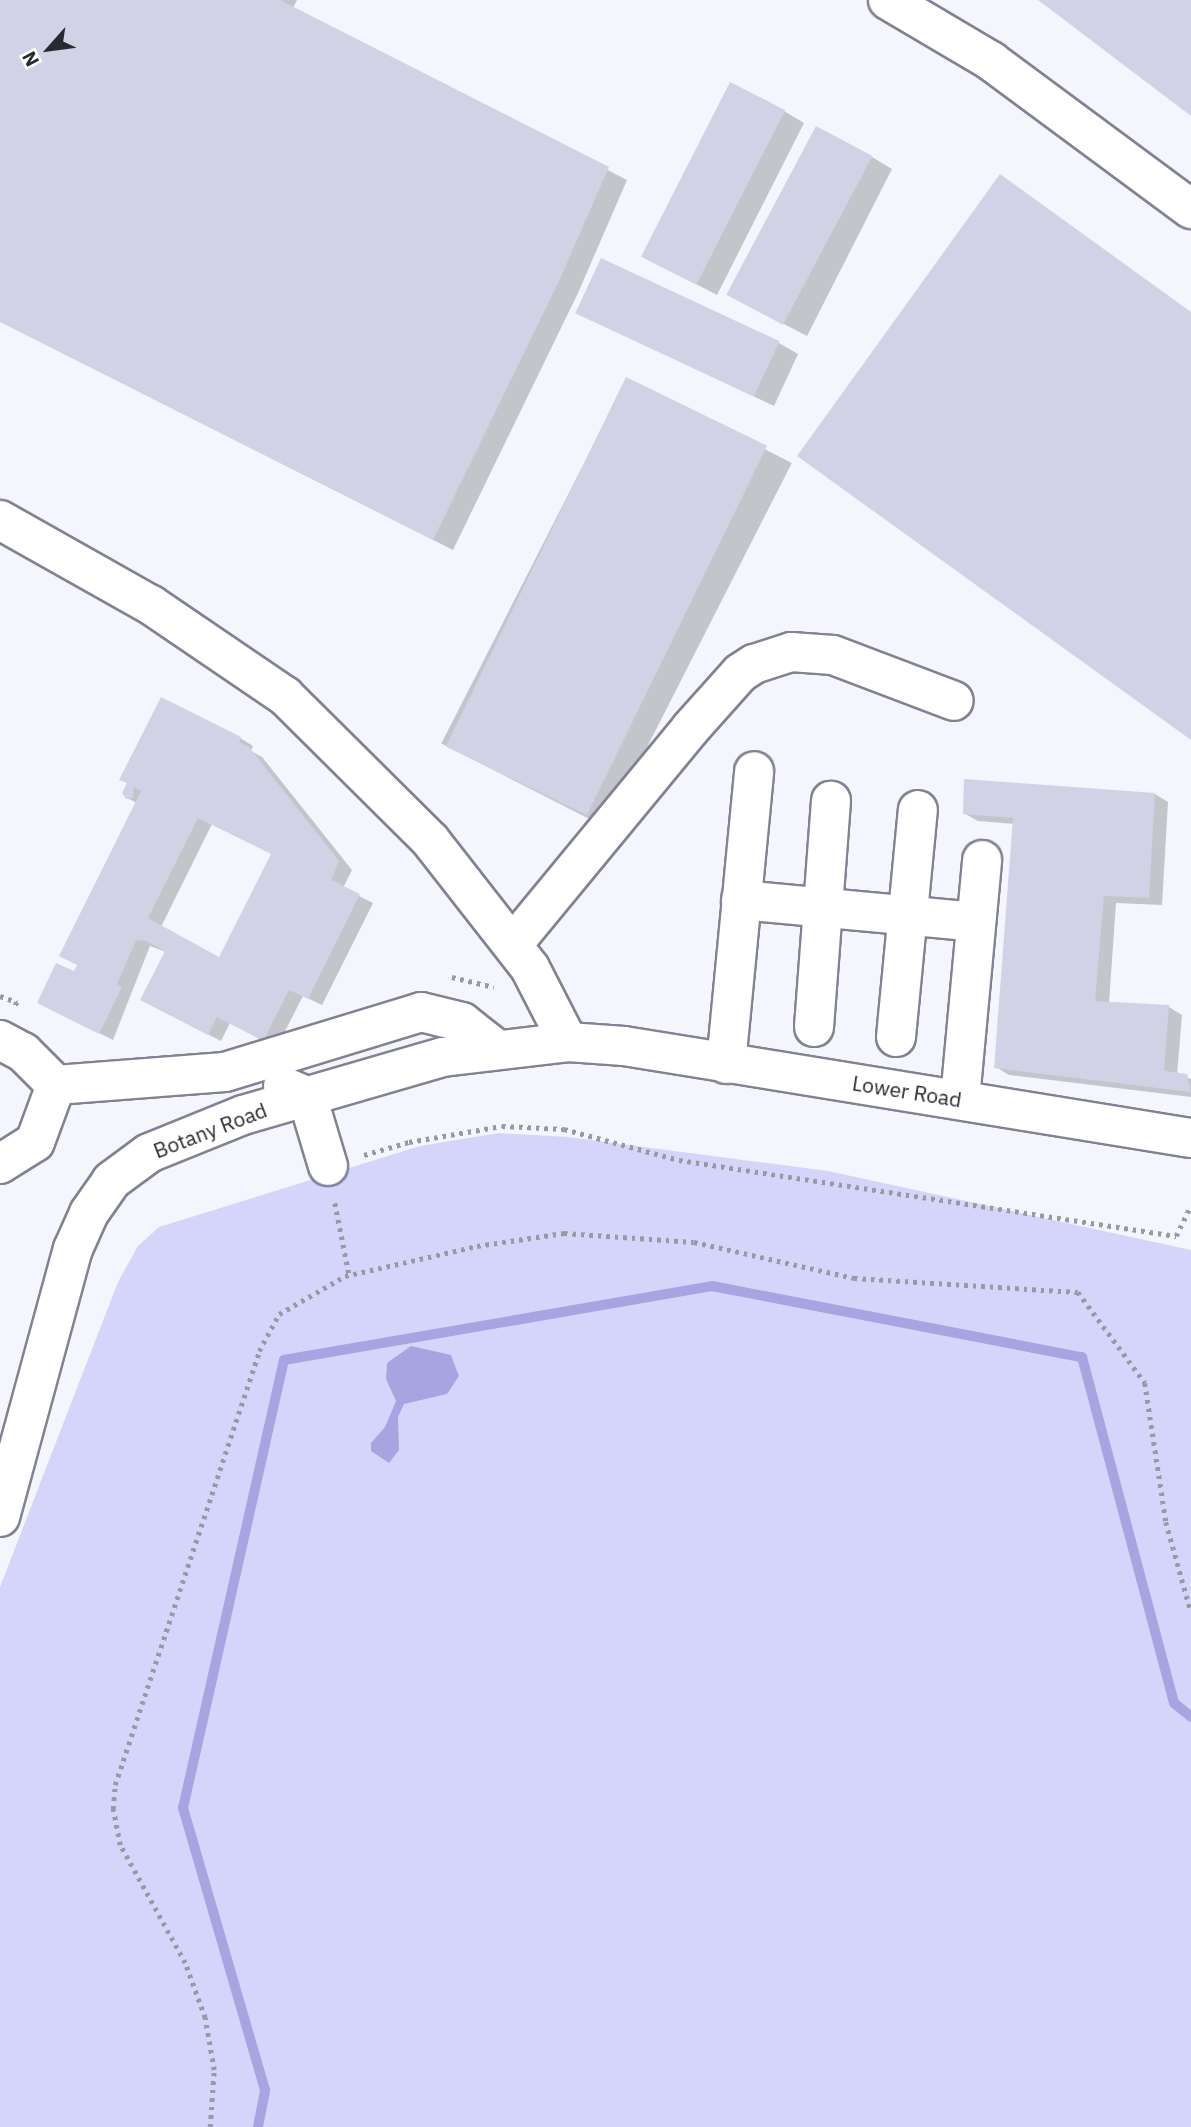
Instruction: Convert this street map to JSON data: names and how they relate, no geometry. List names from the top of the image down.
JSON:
{
  "streets": {
    "street": ["Lower Road", "Botany Road"]
  },
  "crossings": [
    ["Lower Road", "Botany Road"]
  ],
  "north": "bottom left"
}
